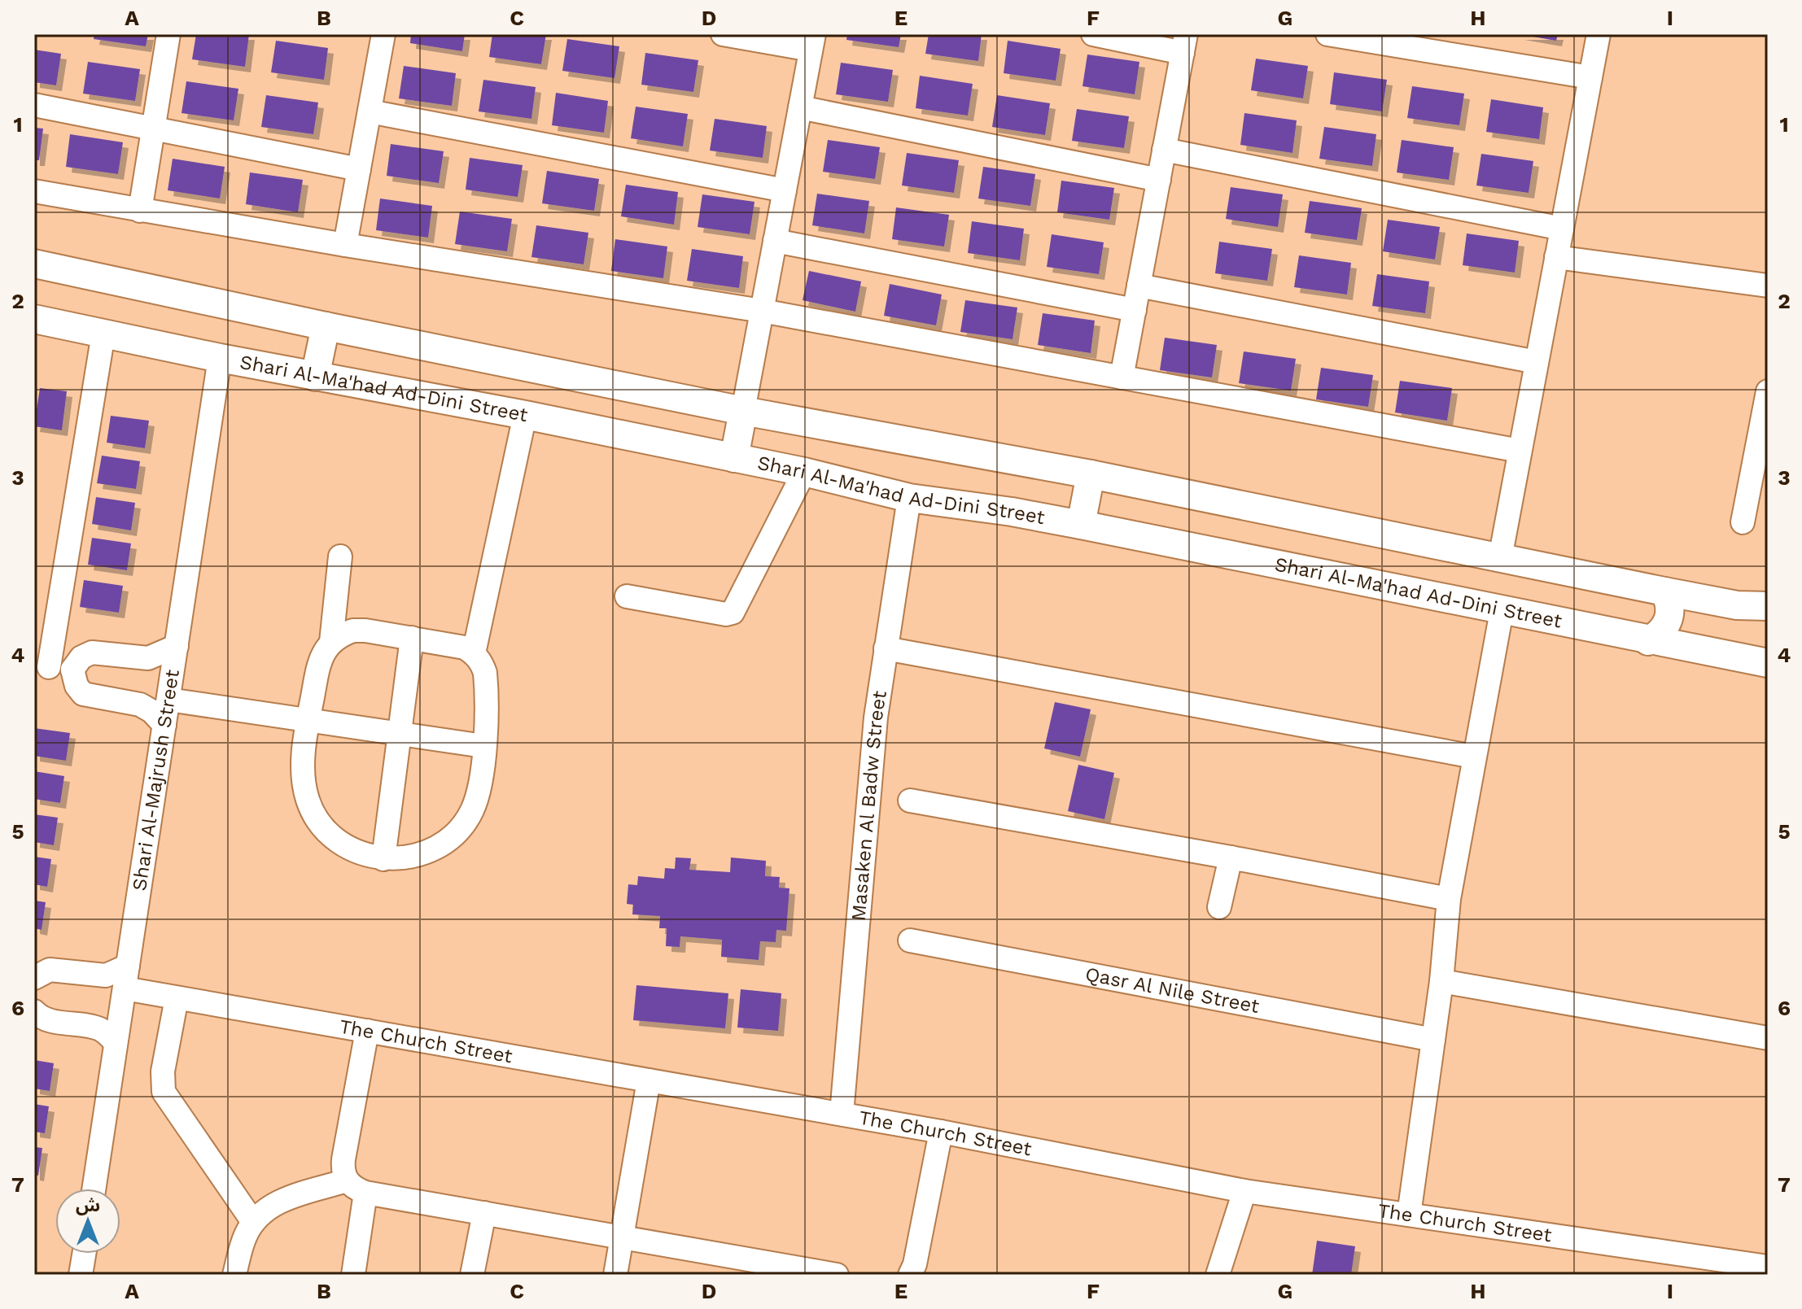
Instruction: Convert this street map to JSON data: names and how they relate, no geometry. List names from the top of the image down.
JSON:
{
  "streets": {
    "street": [
      "Shari Al-Ma'had Ad-Dini Street",
      "Shari Al-Majrush Street",
      "Masaken Al Badw Street",
      "Qasr Al Nile Street",
      "The Church Street"
    ]
  },
  "crossings": [
    ["Shari Al-Ma'had Ad-Dini Street", "Shari Al-Majrush Street"],
    ["Shari Al-Ma'had Ad-Dini Street", "Masaken Al Badw Street"],
    ["Shari Al-Majrush Street", "The Church Street"],
    ["Masaken Al Badw Street", "The Church Street"]
  ],
  "north": "top",
  "grid": {
    "columns": [
      "A",
      "B",
      "C",
      "D",
      "E",
      "F",
      "G",
      "H",
      "I"
    ],
    "rows": [
      "1",
      "2",
      "3",
      "4",
      "5",
      "6",
      "7"
    ]
  }
}
